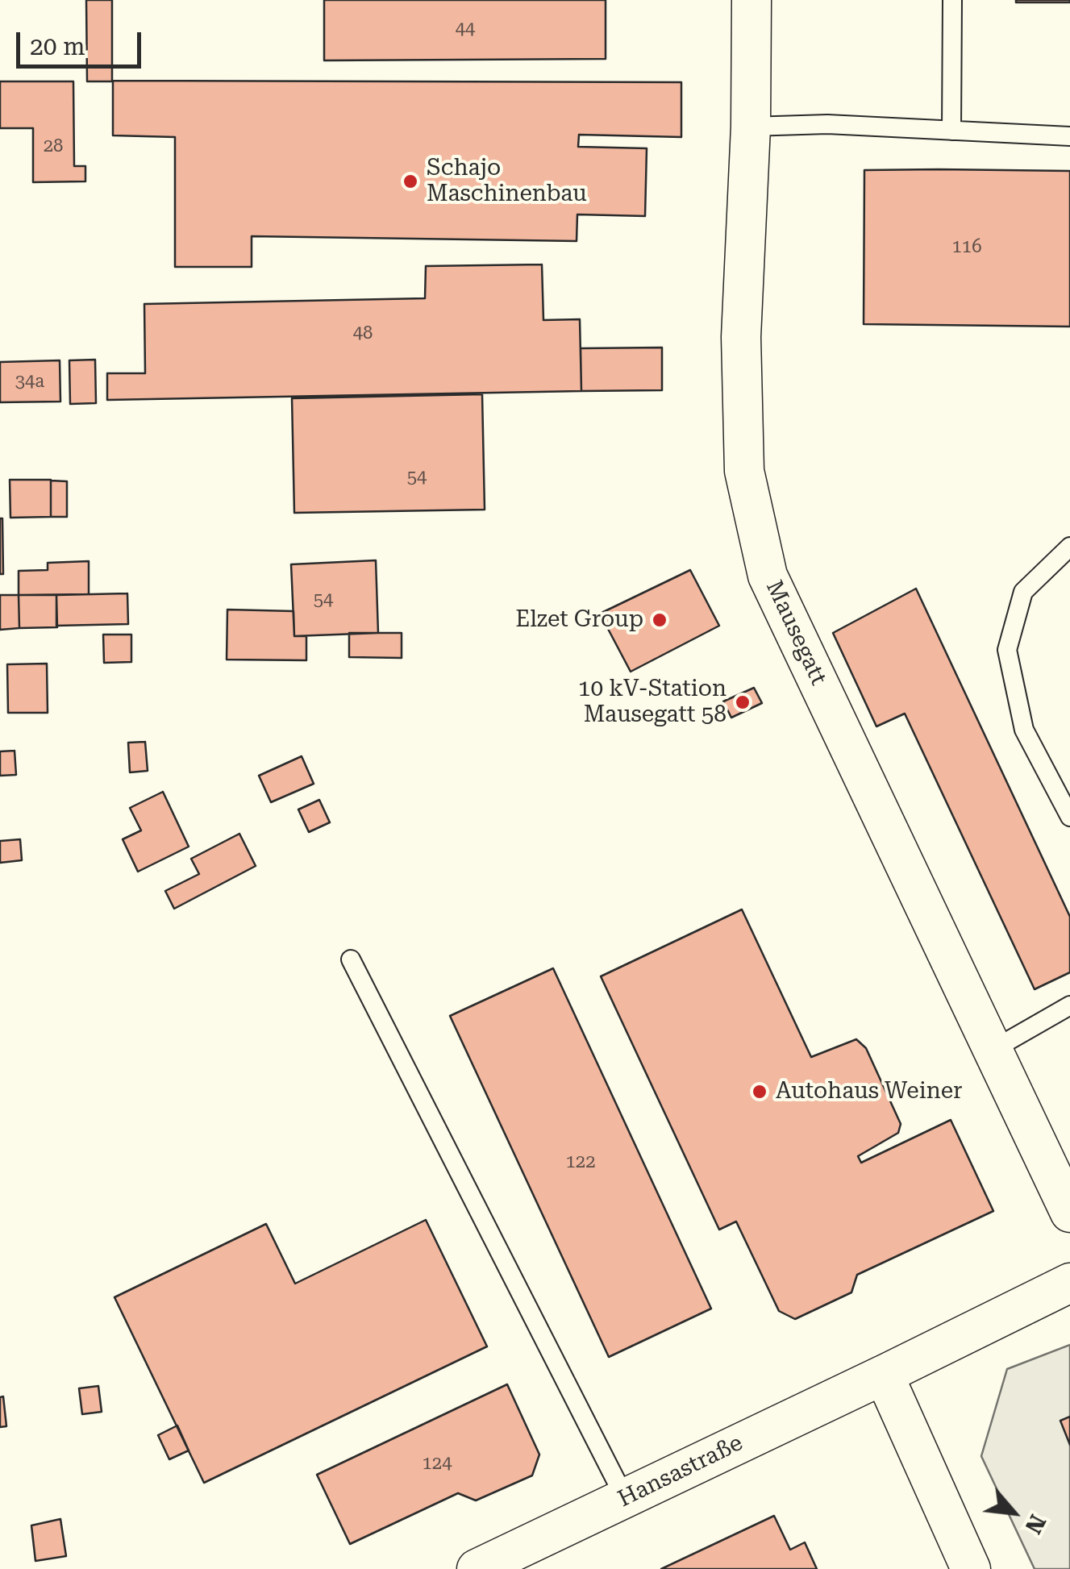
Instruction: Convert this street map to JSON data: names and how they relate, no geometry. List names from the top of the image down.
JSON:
{
  "streets": {
    "street": ["Mausegatt", "Hansastraße"]
  },
  "places": [
    "Schajo Maschinenbau",
    "Elzet Group",
    "10 kV-Station Mausegatt 58",
    "Autohaus Weiner"
  ],
  "house_numbers": [
    "44",
    "28",
    "116",
    "48",
    "34a",
    "54",
    "54",
    "122",
    "124"
  ],
  "scale_bar": "20 m",
  "north": "bottom right"
}
